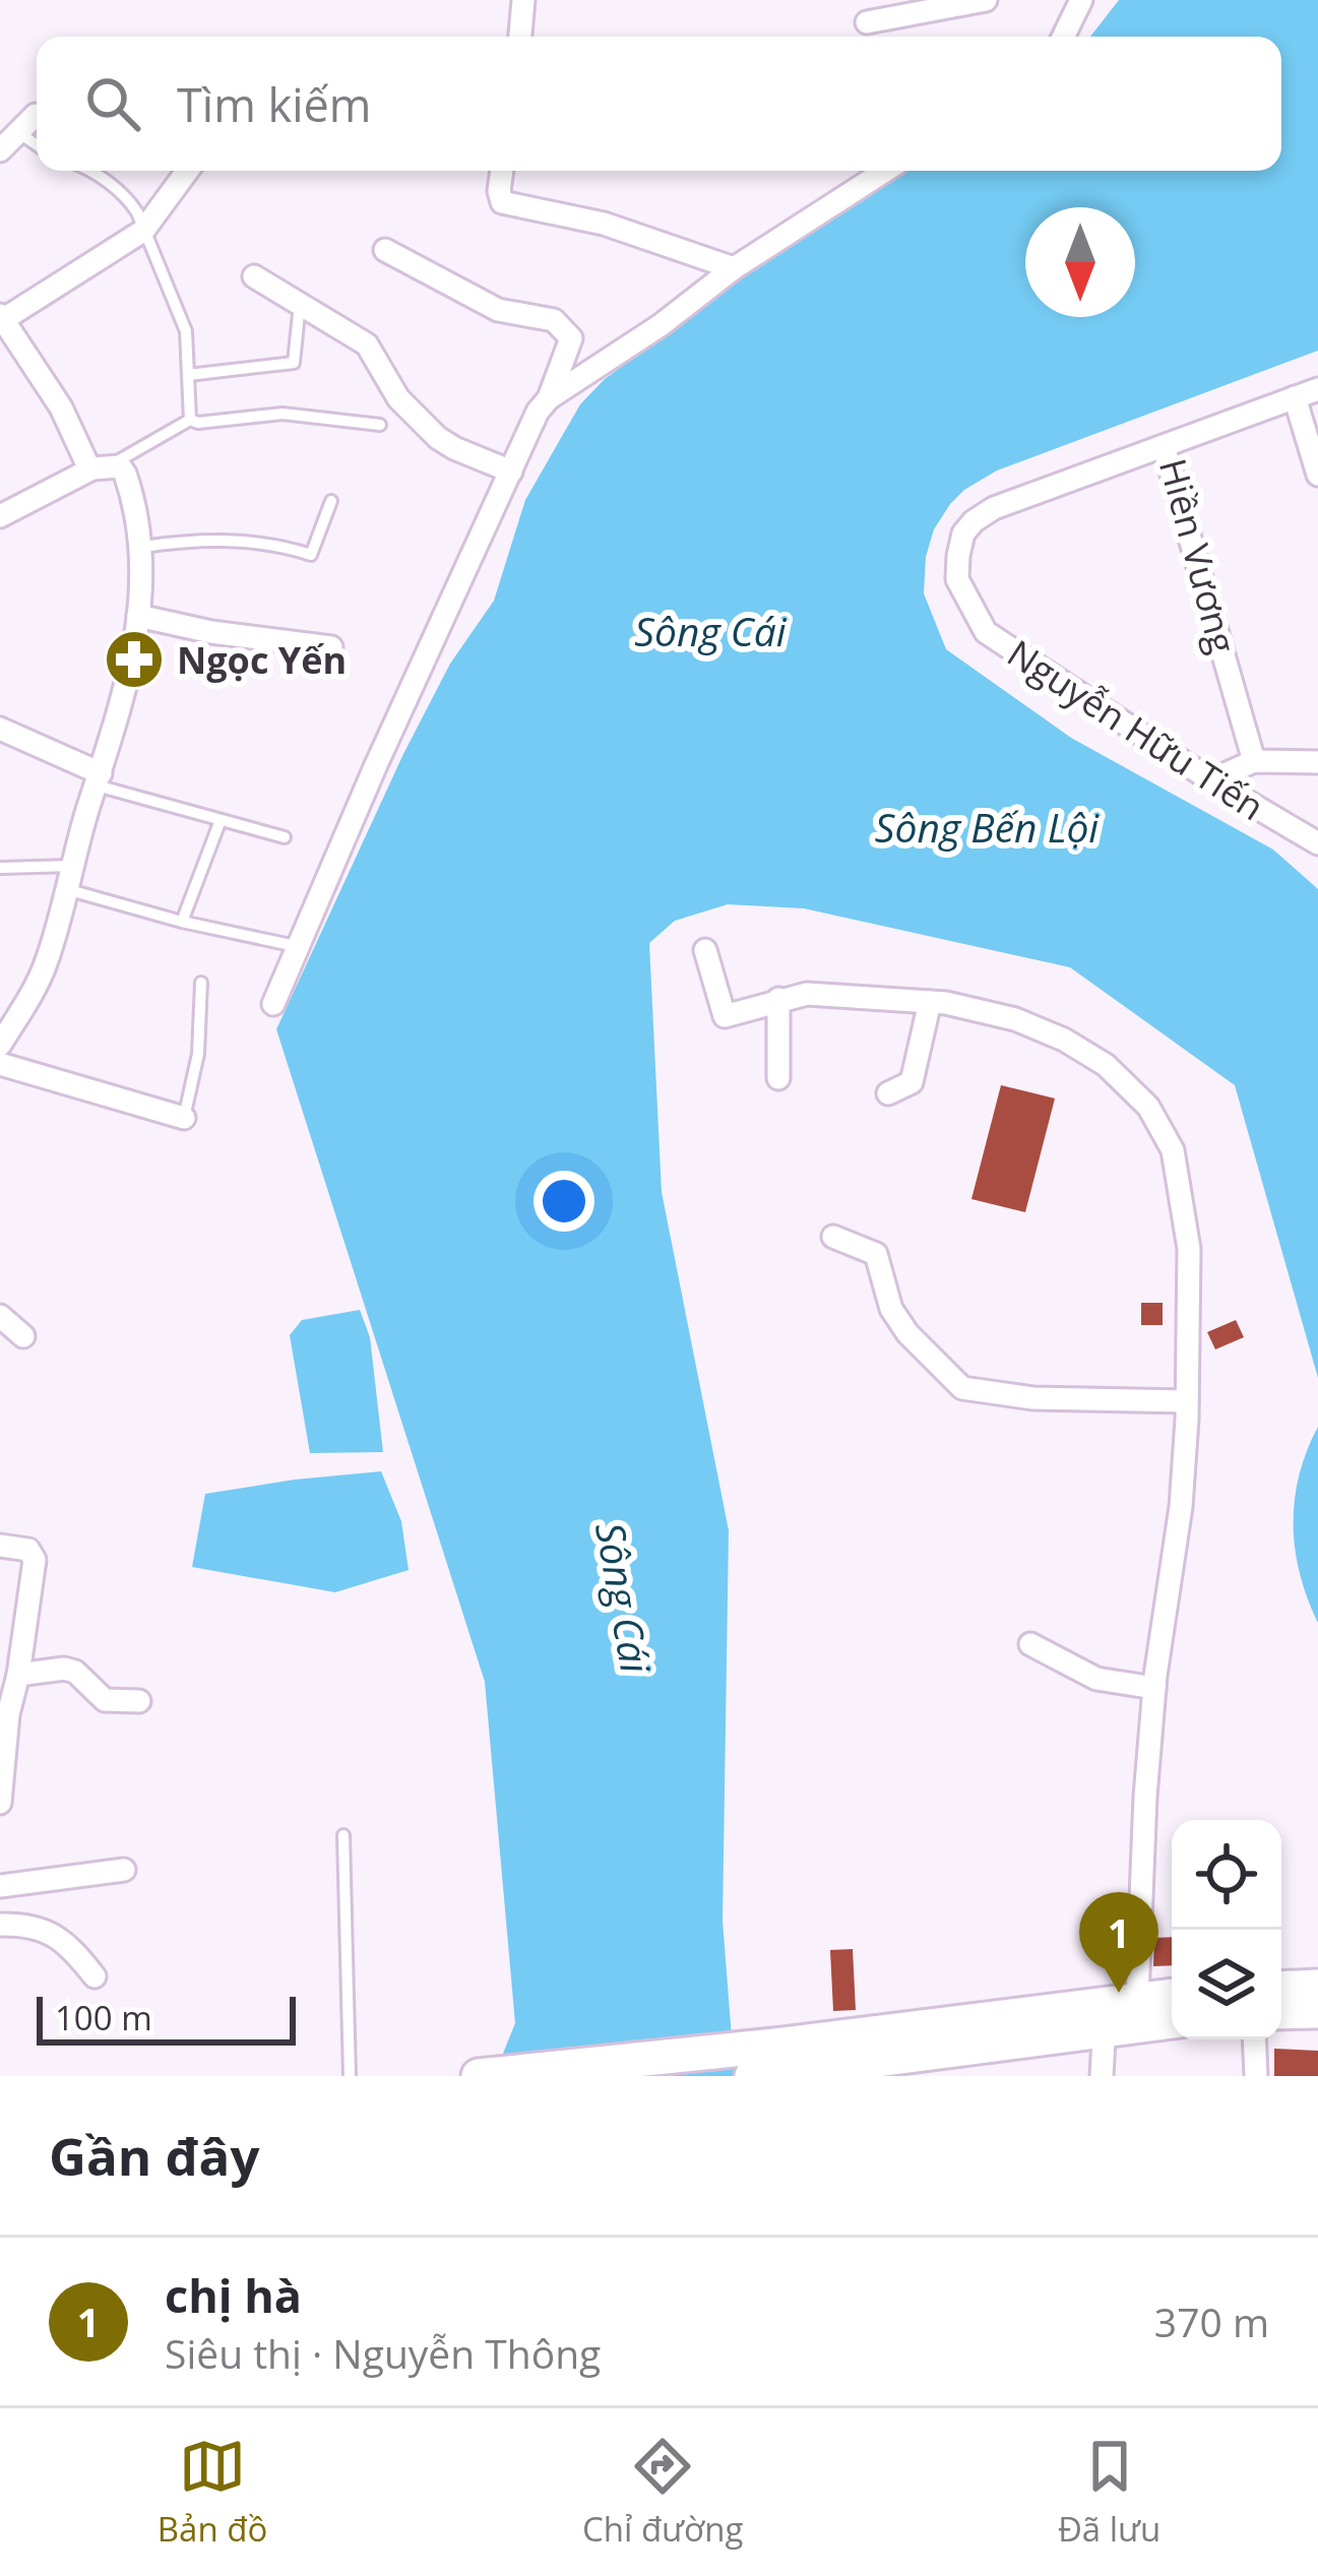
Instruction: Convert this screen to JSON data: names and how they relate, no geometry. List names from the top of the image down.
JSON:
{
  "streets": {
    "street": ["Hiền Vương", "Nguyễn Hữu Tiến"]
  },
  "crossings": [
    ["Hiền Vương", "Nguyễn Hữu Tiến"]
  ],
  "water": ["Sông Cái", "Sông Bến Lội"],
  "places": {
    "pharmacy": ["Ngọc Yến"]
  },
  "scale_bar": "100 m",
  "north": "bottom",
  "page": {
    "search": "Tìm kiếm",
    "pins": "1",
    "scale": "100 m",
    "heading": "Gần đây",
    "list": [
      {
        "mark": "1",
        "name": "chị hà",
        "note": "Siêu thị · Nguyễn Thông",
        "value": "370 m"
      }
    ],
    "nav": ["Bản đồ", "Chỉ đường", "Đã lưu"]
  }
}
